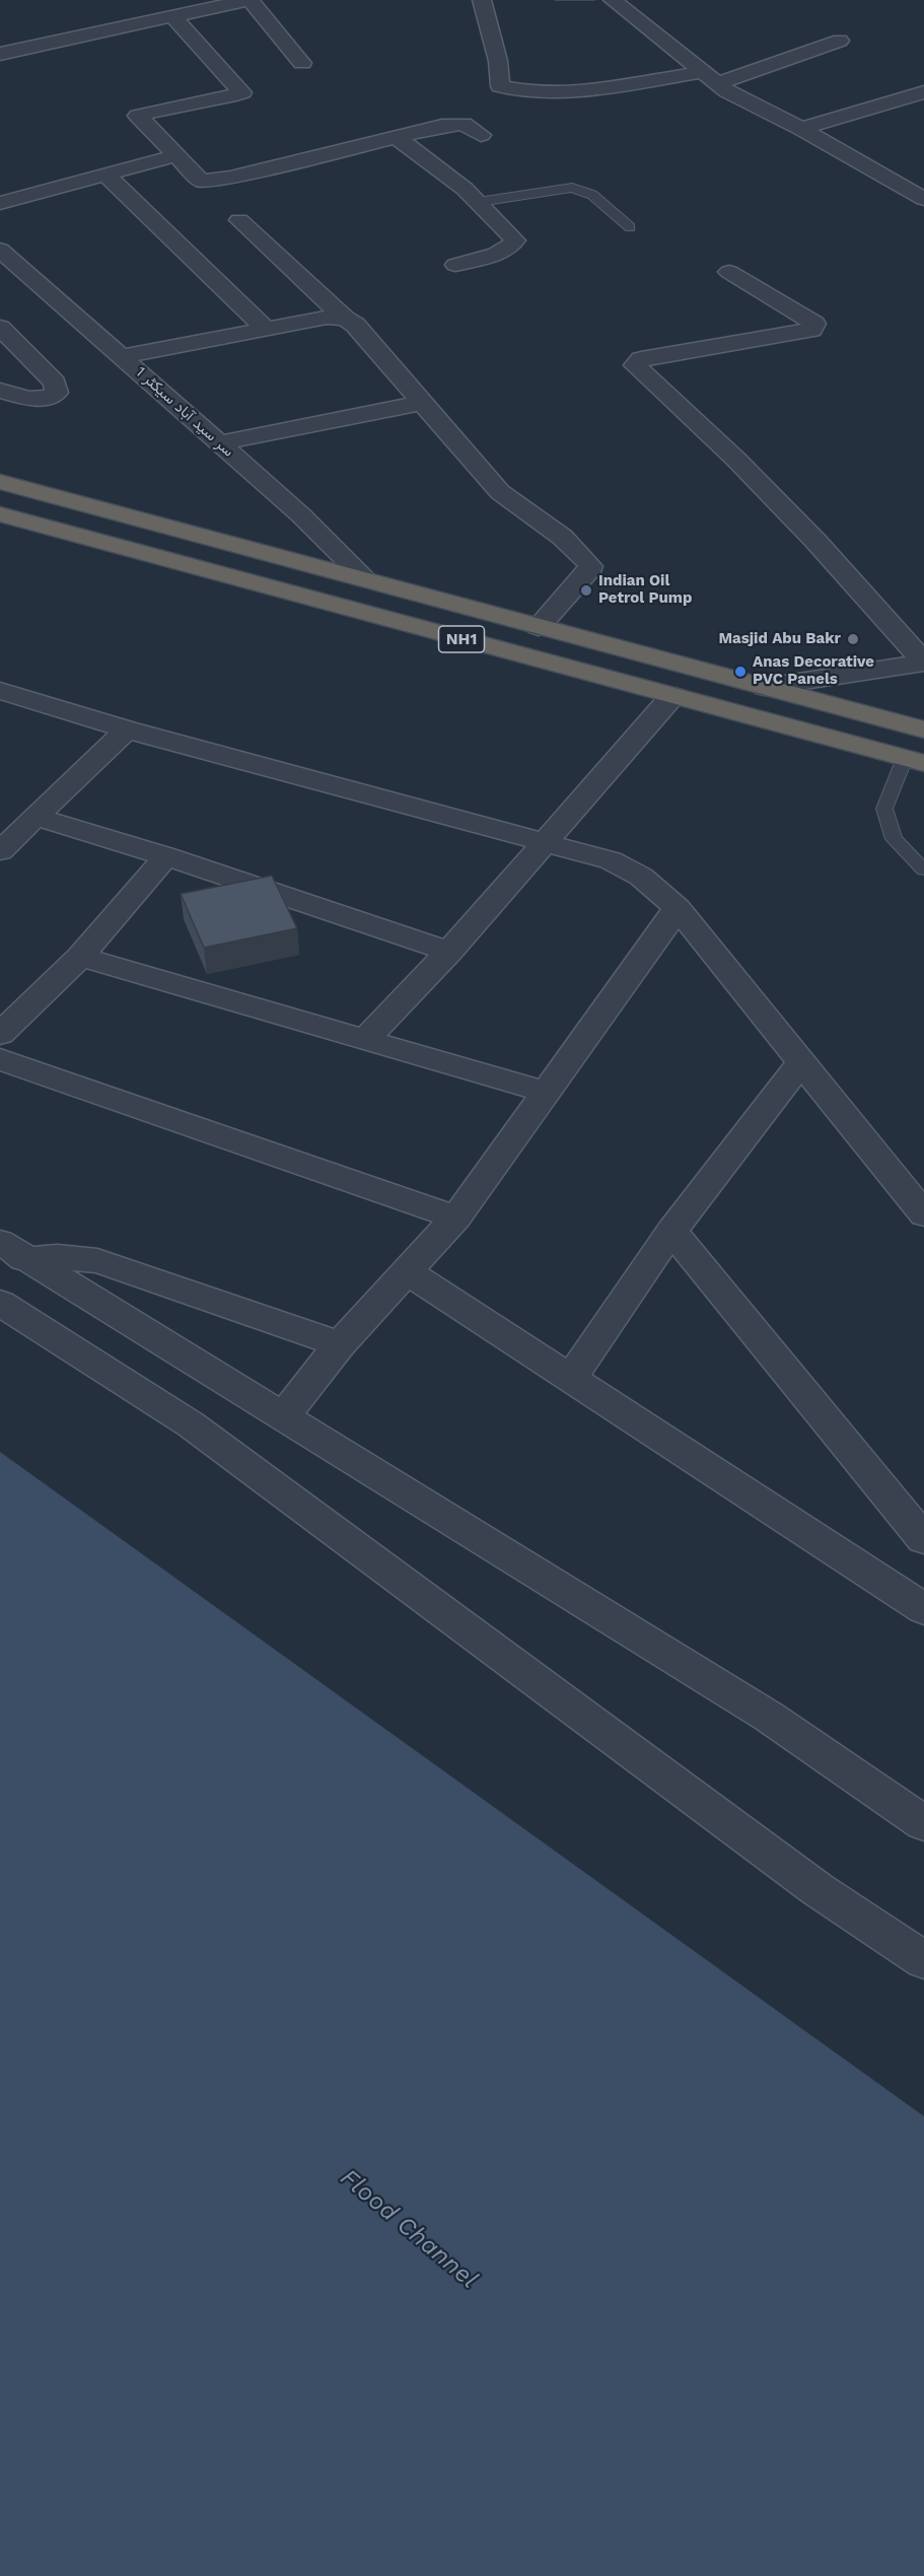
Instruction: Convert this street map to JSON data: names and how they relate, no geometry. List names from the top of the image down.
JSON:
{
  "streets": {
    "highway": ["NH1"],
    "street": ["سر سید آباد سیکٹر 1"]
  },
  "crossings": [
    ["سر سید آباد سیکٹر 1", "NH1"]
  ],
  "water": ["Flood Channel"],
  "places": ["Indian Oil Petrol Pump", "Masjid Abu Bakr", "Anas Decorative PVC Panels"]
}
